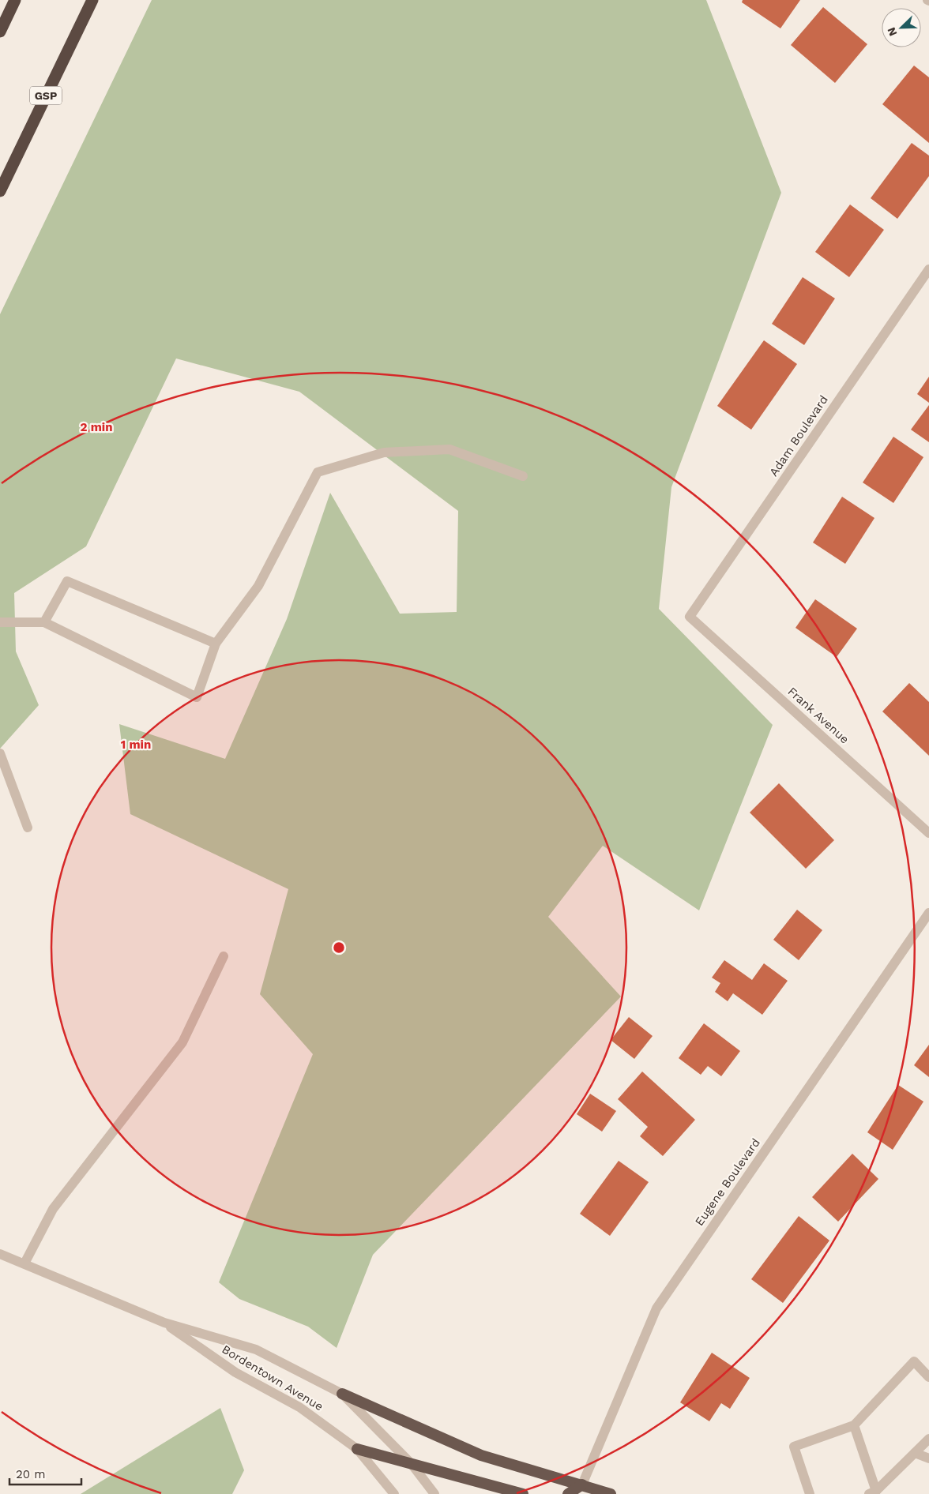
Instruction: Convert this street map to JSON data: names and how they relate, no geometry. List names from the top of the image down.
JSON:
{
  "streets": {
    "highway": ["GSP"],
    "street": [
      "Adam Boulevard",
      "Frank Avenue",
      "Eugene Boulevard",
      "Bordentown Avenue"
    ]
  },
  "crossings": [
    ["Adam Boulevard", "Frank Avenue"]
  ],
  "scale_bar": "20 m",
  "north": "bottom left",
  "rings": ["2 min", "1 min"]
}
